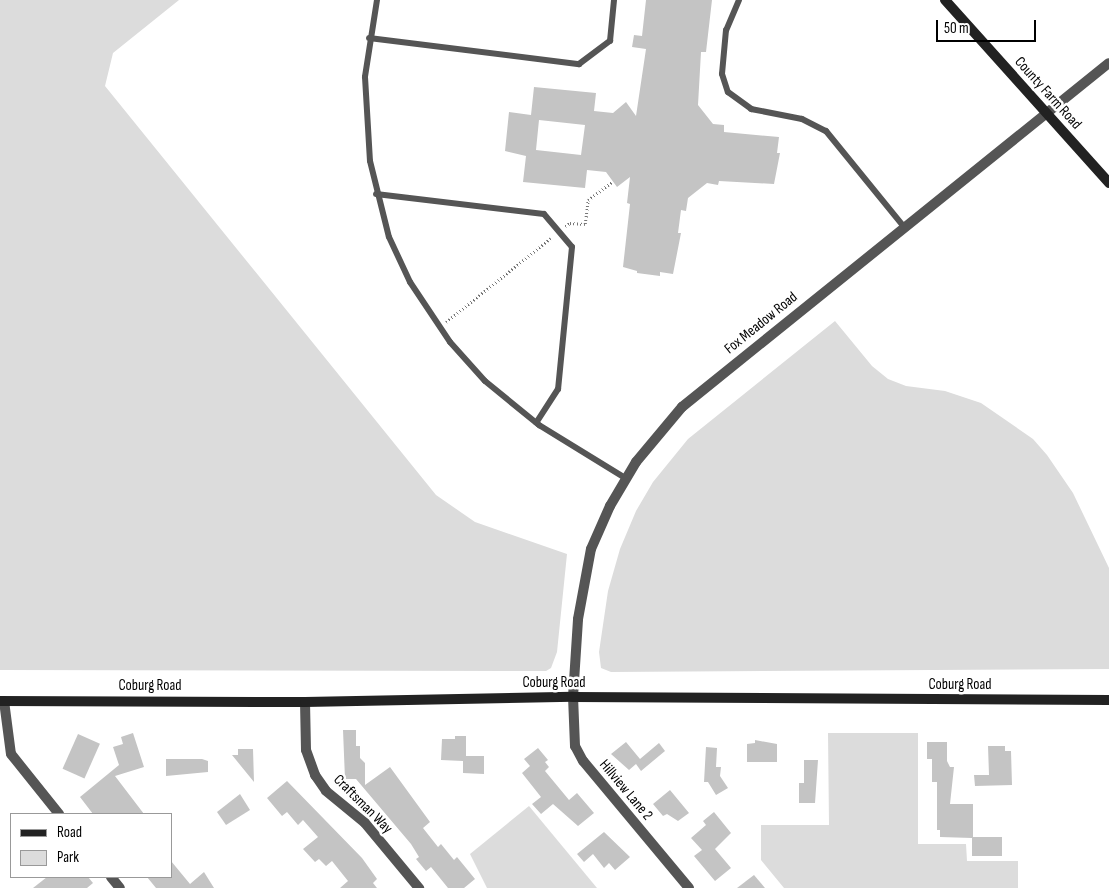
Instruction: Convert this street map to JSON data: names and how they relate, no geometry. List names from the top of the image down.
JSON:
{
  "streets": {
    "main road": ["County Farm Road", "Coburg Road"],
    "street": ["Fox Meadow Road", "Hillview Lane 2", "Craftsman Way"]
  },
  "crossings": [
    ["County Farm Road", "Fox Meadow Road"],
    ["Fox Meadow Road", "Coburg Road"],
    ["Fox Meadow Road", "Hillview Lane 2"],
    ["Coburg Road", "Hillview Lane 2"],
    ["Coburg Road", "Craftsman Way"]
  ],
  "legend": ["Road", "Park"],
  "scale_bar": "50 m"
}
